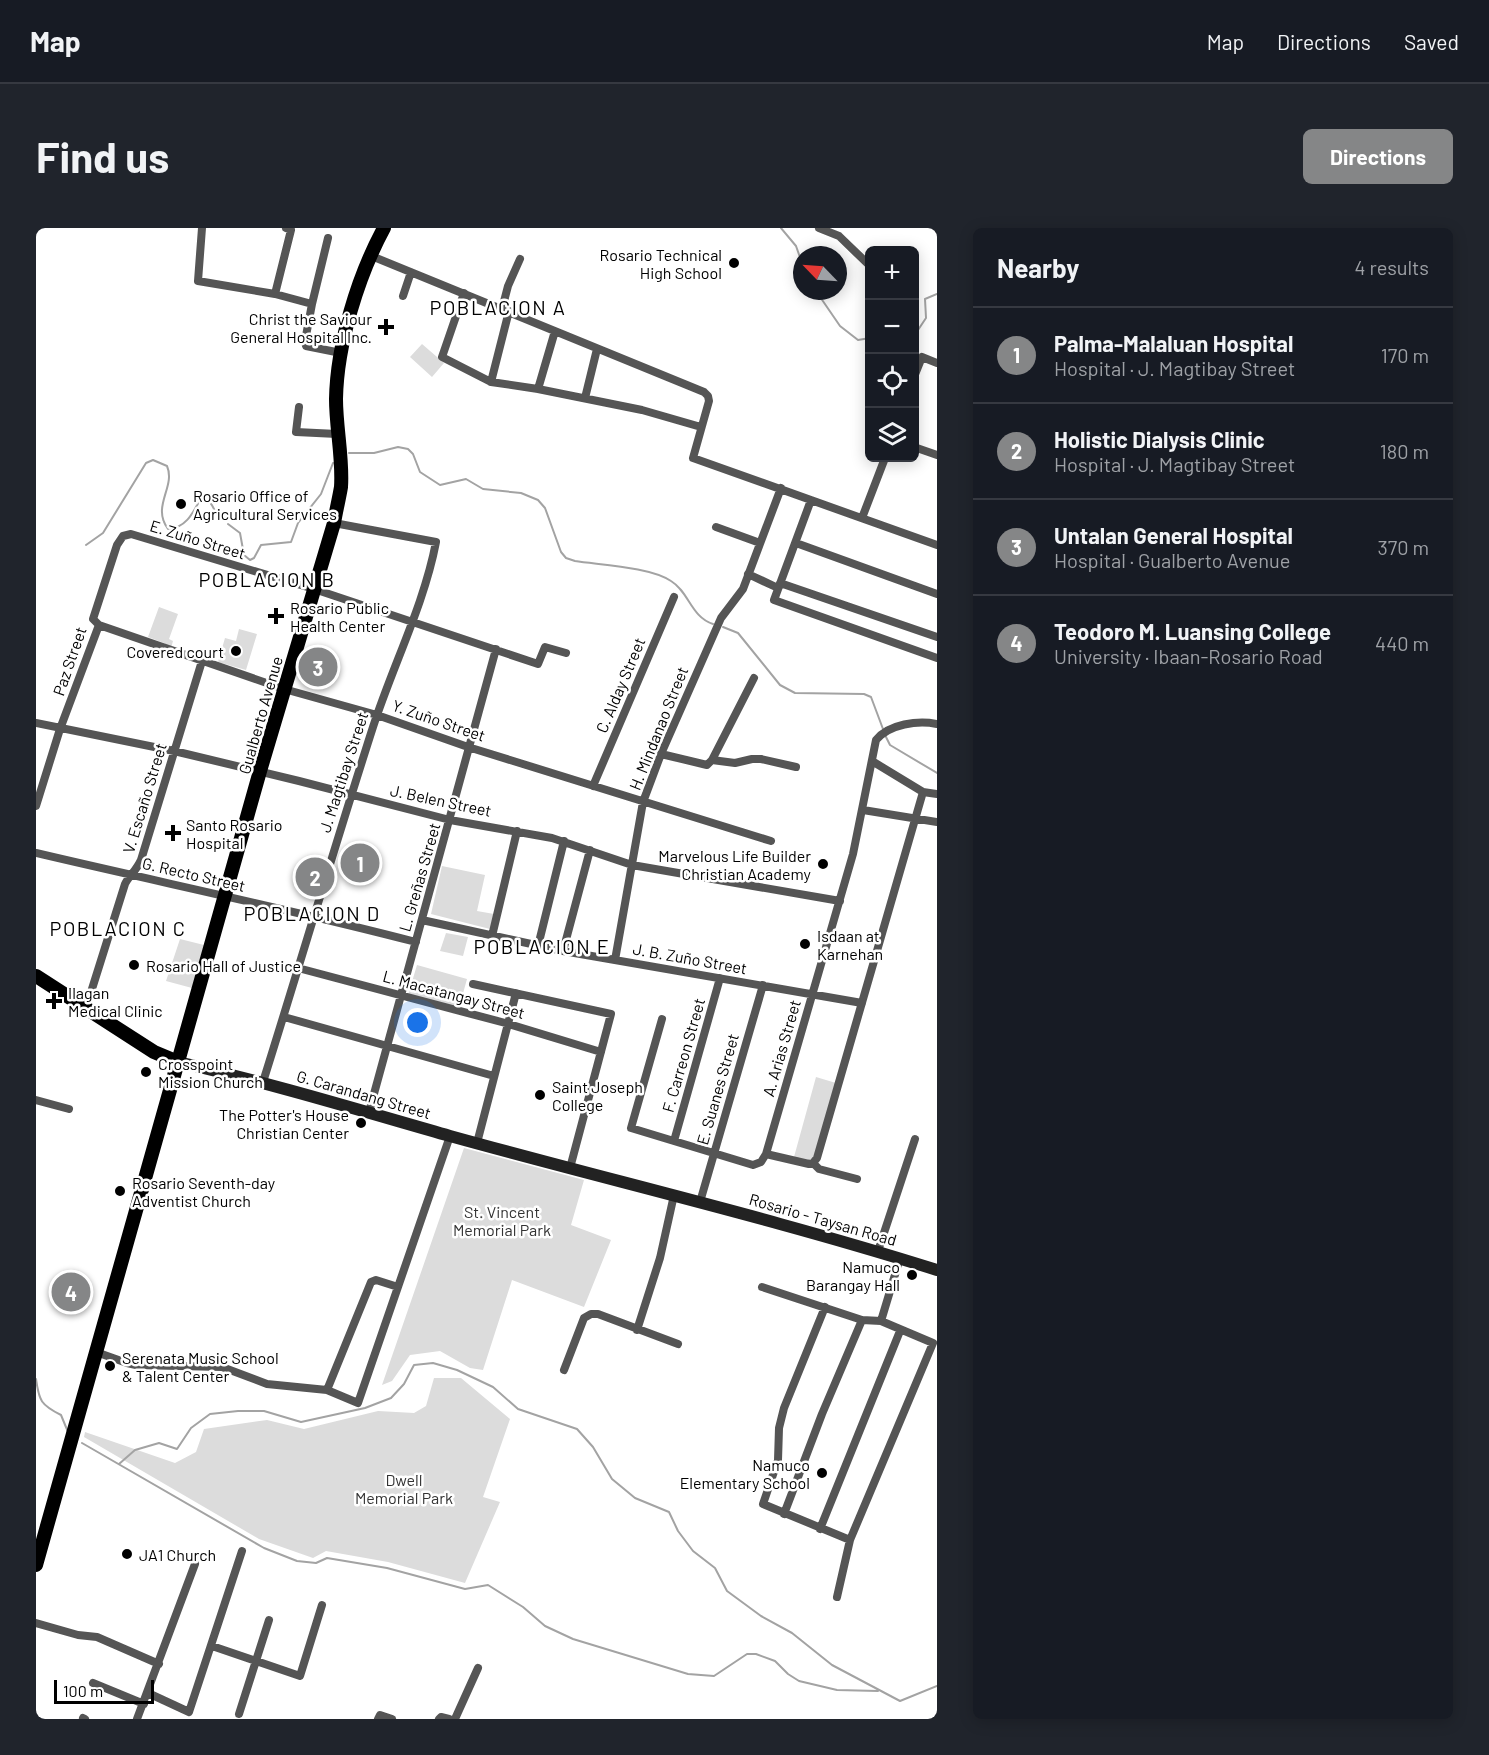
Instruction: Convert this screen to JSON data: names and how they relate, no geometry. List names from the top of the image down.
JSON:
{
  "streets": {
    "main road": ["Gualberto Avenue", "G. Carandang Street", "Rosario - Taysan Road"],
    "street": [
      "E. Zuño Street",
      "Paz Street",
      "C. Alday Street",
      "Y. Zuño Street",
      "H. Mindanao Street",
      "J. Magtibay Street",
      "V. Escaño Street",
      "J. Belen Street",
      "G. Recto Street",
      "L. Greñas Street",
      "J. B. Zuño Street",
      "L. Macatangay Street",
      "A. Arias Street",
      "F. Carreon Street",
      "E. Suanes Street"
    ]
  },
  "crossings": [
    ["E. Zuño Street", "Paz Street"],
    ["E. Zuño Street", "Gualberto Avenue"],
    ["E. Zuño Street", "J. Magtibay Street"],
    ["E. Zuño Street", "L. Greñas Street"],
    ["Paz Street", "Y. Zuño Street"],
    ["Paz Street", "J. Belen Street"],
    ["C. Alday Street", "Y. Zuño Street"],
    ["Gualberto Avenue", "Y. Zuño Street"],
    ["Gualberto Avenue", "J. Magtibay Street"],
    ["Gualberto Avenue", "J. Belen Street"],
    ["Gualberto Avenue", "G. Recto Street"],
    ["Gualberto Avenue", "G. Carandang Street"],
    ["Y. Zuño Street", "H. Mindanao Street"],
    ["Y. Zuño Street", "J. Magtibay Street"],
    ["Y. Zuño Street", "V. Escaño Street"],
    ["Y. Zuño Street", "L. Greñas Street"],
    ["H. Mindanao Street", "J. Belen Street"],
    ["H. Mindanao Street", "J. B. Zuño Street"],
    ["J. Magtibay Street", "J. Belen Street"],
    ["J. Magtibay Street", "G. Recto Street"],
    ["J. Magtibay Street", "L. Macatangay Street"],
    ["J. Magtibay Street", "G. Carandang Street"],
    ["V. Escaño Street", "J. Belen Street"],
    ["V. Escaño Street", "G. Recto Street"],
    ["V. Escaño Street", "G. Carandang Street"],
    ["J. Belen Street", "L. Greñas Street"],
    ["J. Belen Street", "A. Arias Street"],
    ["G. Recto Street", "L. Greñas Street"],
    ["L. Greñas Street", "J. B. Zuño Street"],
    ["L. Greñas Street", "L. Macatangay Street"],
    ["L. Greñas Street", "G. Carandang Street"],
    ["J. B. Zuño Street", "A. Arias Street"],
    ["J. B. Zuño Street", "F. Carreon Street"],
    ["J. B. Zuño Street", "E. Suanes Street"],
    ["E. Suanes Street", "G. Carandang Street"],
    ["E. Suanes Street", "Rosario - Taysan Road"],
    ["G. Carandang Street", "Rosario - Taysan Road"]
  ],
  "districts": [
    "POBLACION A",
    "POBLACION B",
    "POBLACION D",
    "POBLACION C",
    "POBLACION E"
  ],
  "parks": ["St. Vincent Memorial Park", "Dwell Memorial Park"],
  "places": {
    "other": [
      "Rosario Technical High School",
      "Rosario Office of Agricultural Services",
      "Covered court",
      "Marvelous Life Builder Christian Academy",
      "Isdaan at Karnehan",
      "Rosario Hall of Justice",
      "Crosspoint Mission Church",
      "Saint Joseph College",
      "The Potter's House Christian Center",
      "Rosario Seventh-day Adventist Church",
      "Namuco Barangay Hall",
      "Serenata Music School & Talent Center",
      "Namuco Elementary School",
      "JA1 Church"
    ],
    "health": [
      "Christ the Saviour General Hospital Inc.",
      "Rosario Public Health Center",
      "Santo Rosario Hospital",
      "Ilagan Medical Clinic"
    ]
  },
  "scale_bar": "100 m",
  "north": "top left",
  "page": {
    "header": "Map",
    "nav": ["Map", "Directions", "Saved"],
    "buttons": "Directions",
    "title": "Find us",
    "heading": ["Nearby", "4 results"],
    "map_buttons": ["+", "−"],
    "list": [
      {
        "mark": "1",
        "name": "Palma-Malaluan Hospital",
        "note": "Hospital · J. Magtibay Street",
        "value": "170 m"
      },
      {
        "mark": "2",
        "name": "Holistic Dialysis Clinic",
        "note": "Hospital · J. Magtibay Street",
        "value": "180 m"
      },
      {
        "mark": "3",
        "name": "Untalan General Hospital",
        "note": "Hospital · Gualberto Avenue",
        "value": "370 m"
      },
      {
        "mark": "4",
        "name": "Teodoro M. Luansing College",
        "note": "University · Ibaan-Rosario Road",
        "value": "440 m"
      }
    ],
    "pins": [
      "3",
      "1",
      "2",
      "4"
    ],
    "scale": "100 m"
  }
}
